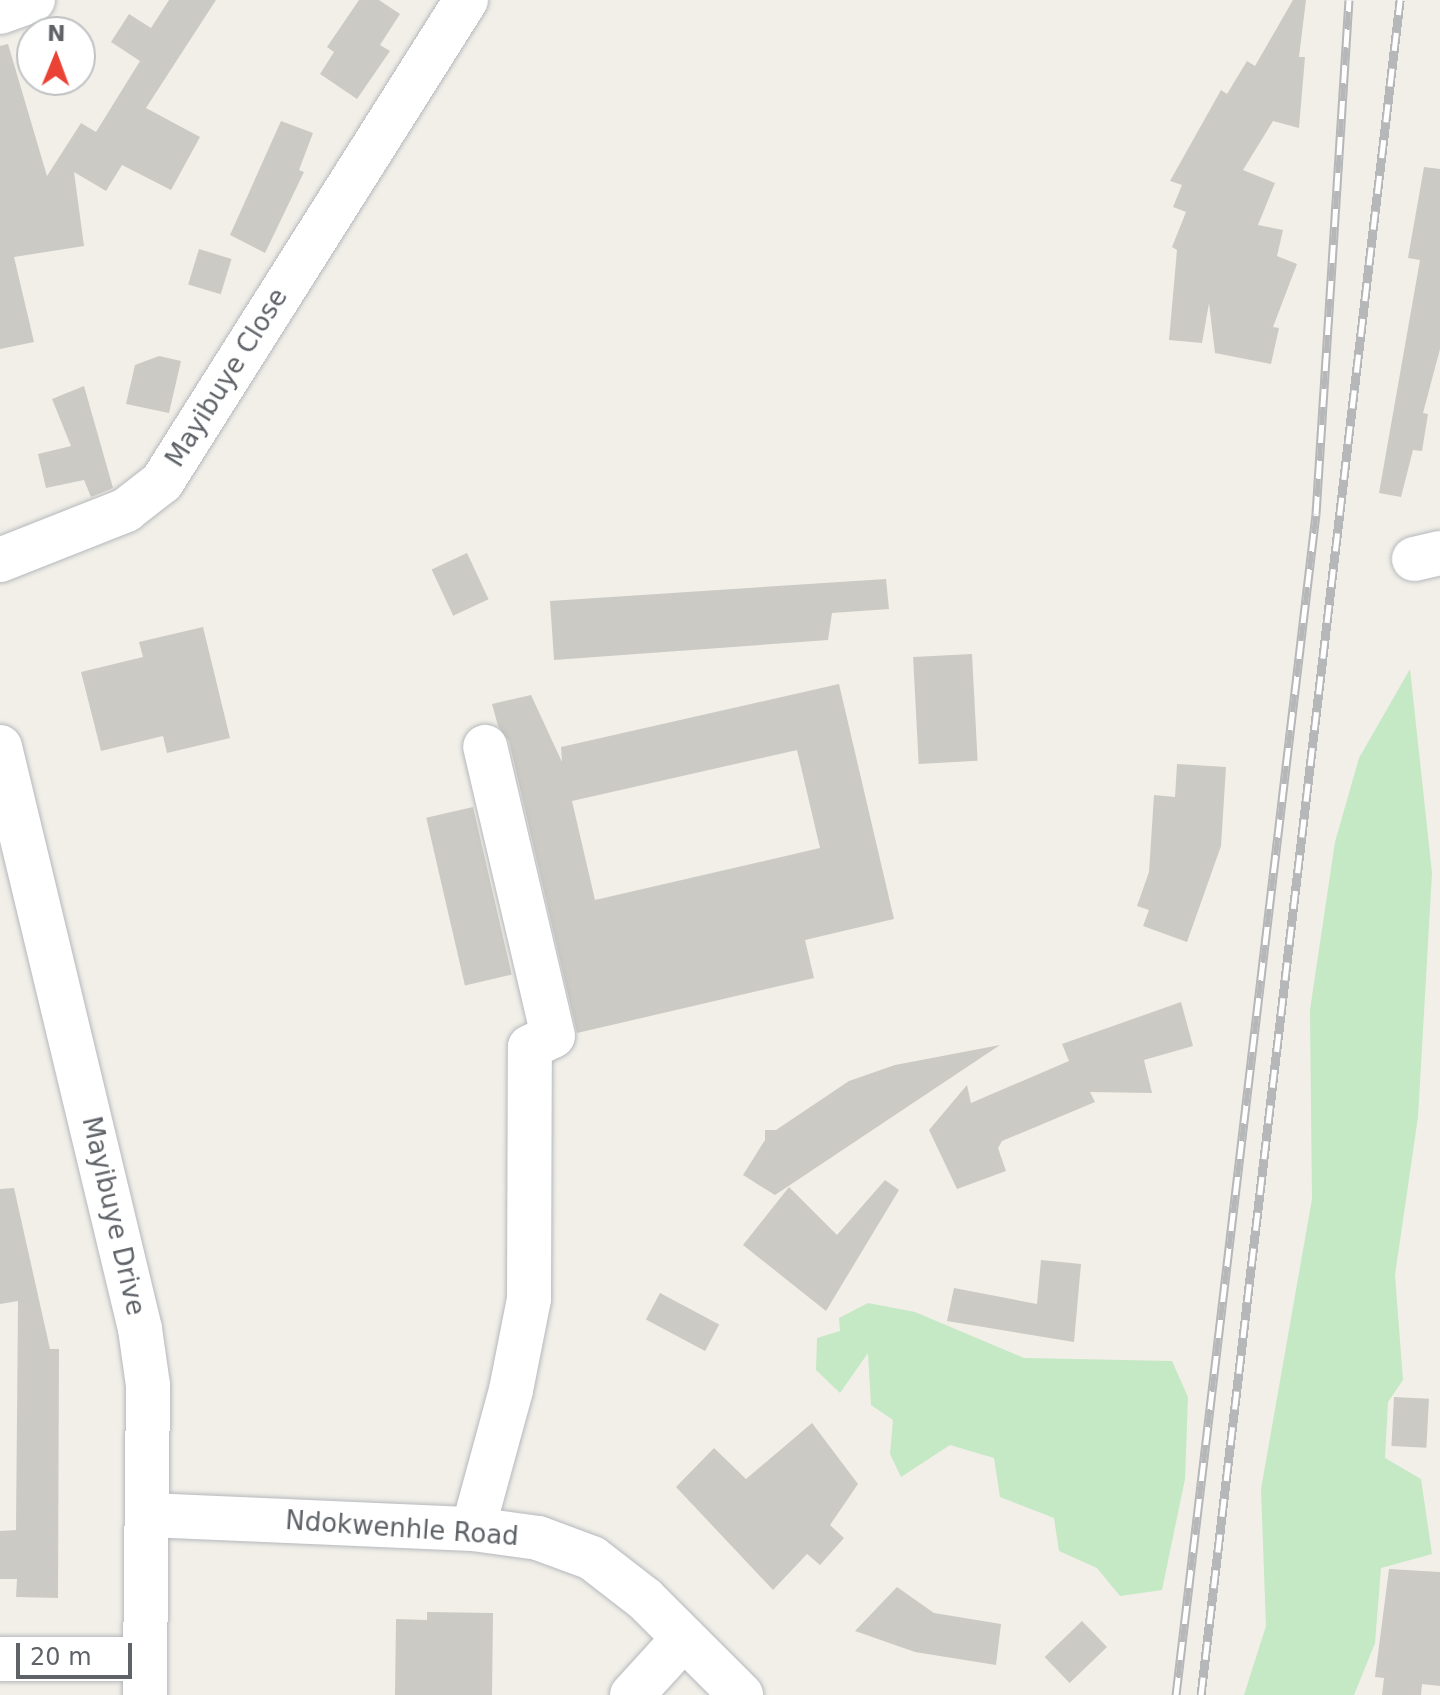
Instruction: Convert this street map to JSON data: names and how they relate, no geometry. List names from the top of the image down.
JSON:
{
  "streets": {
    "street": ["Mayibuye Close", "Mayibuye Drive", "Ndokwenhle Road"]
  },
  "crossings": [
    ["Mayibuye Drive", "Ndokwenhle Road"]
  ],
  "scale_bar": "20 m",
  "north": "top"
}
